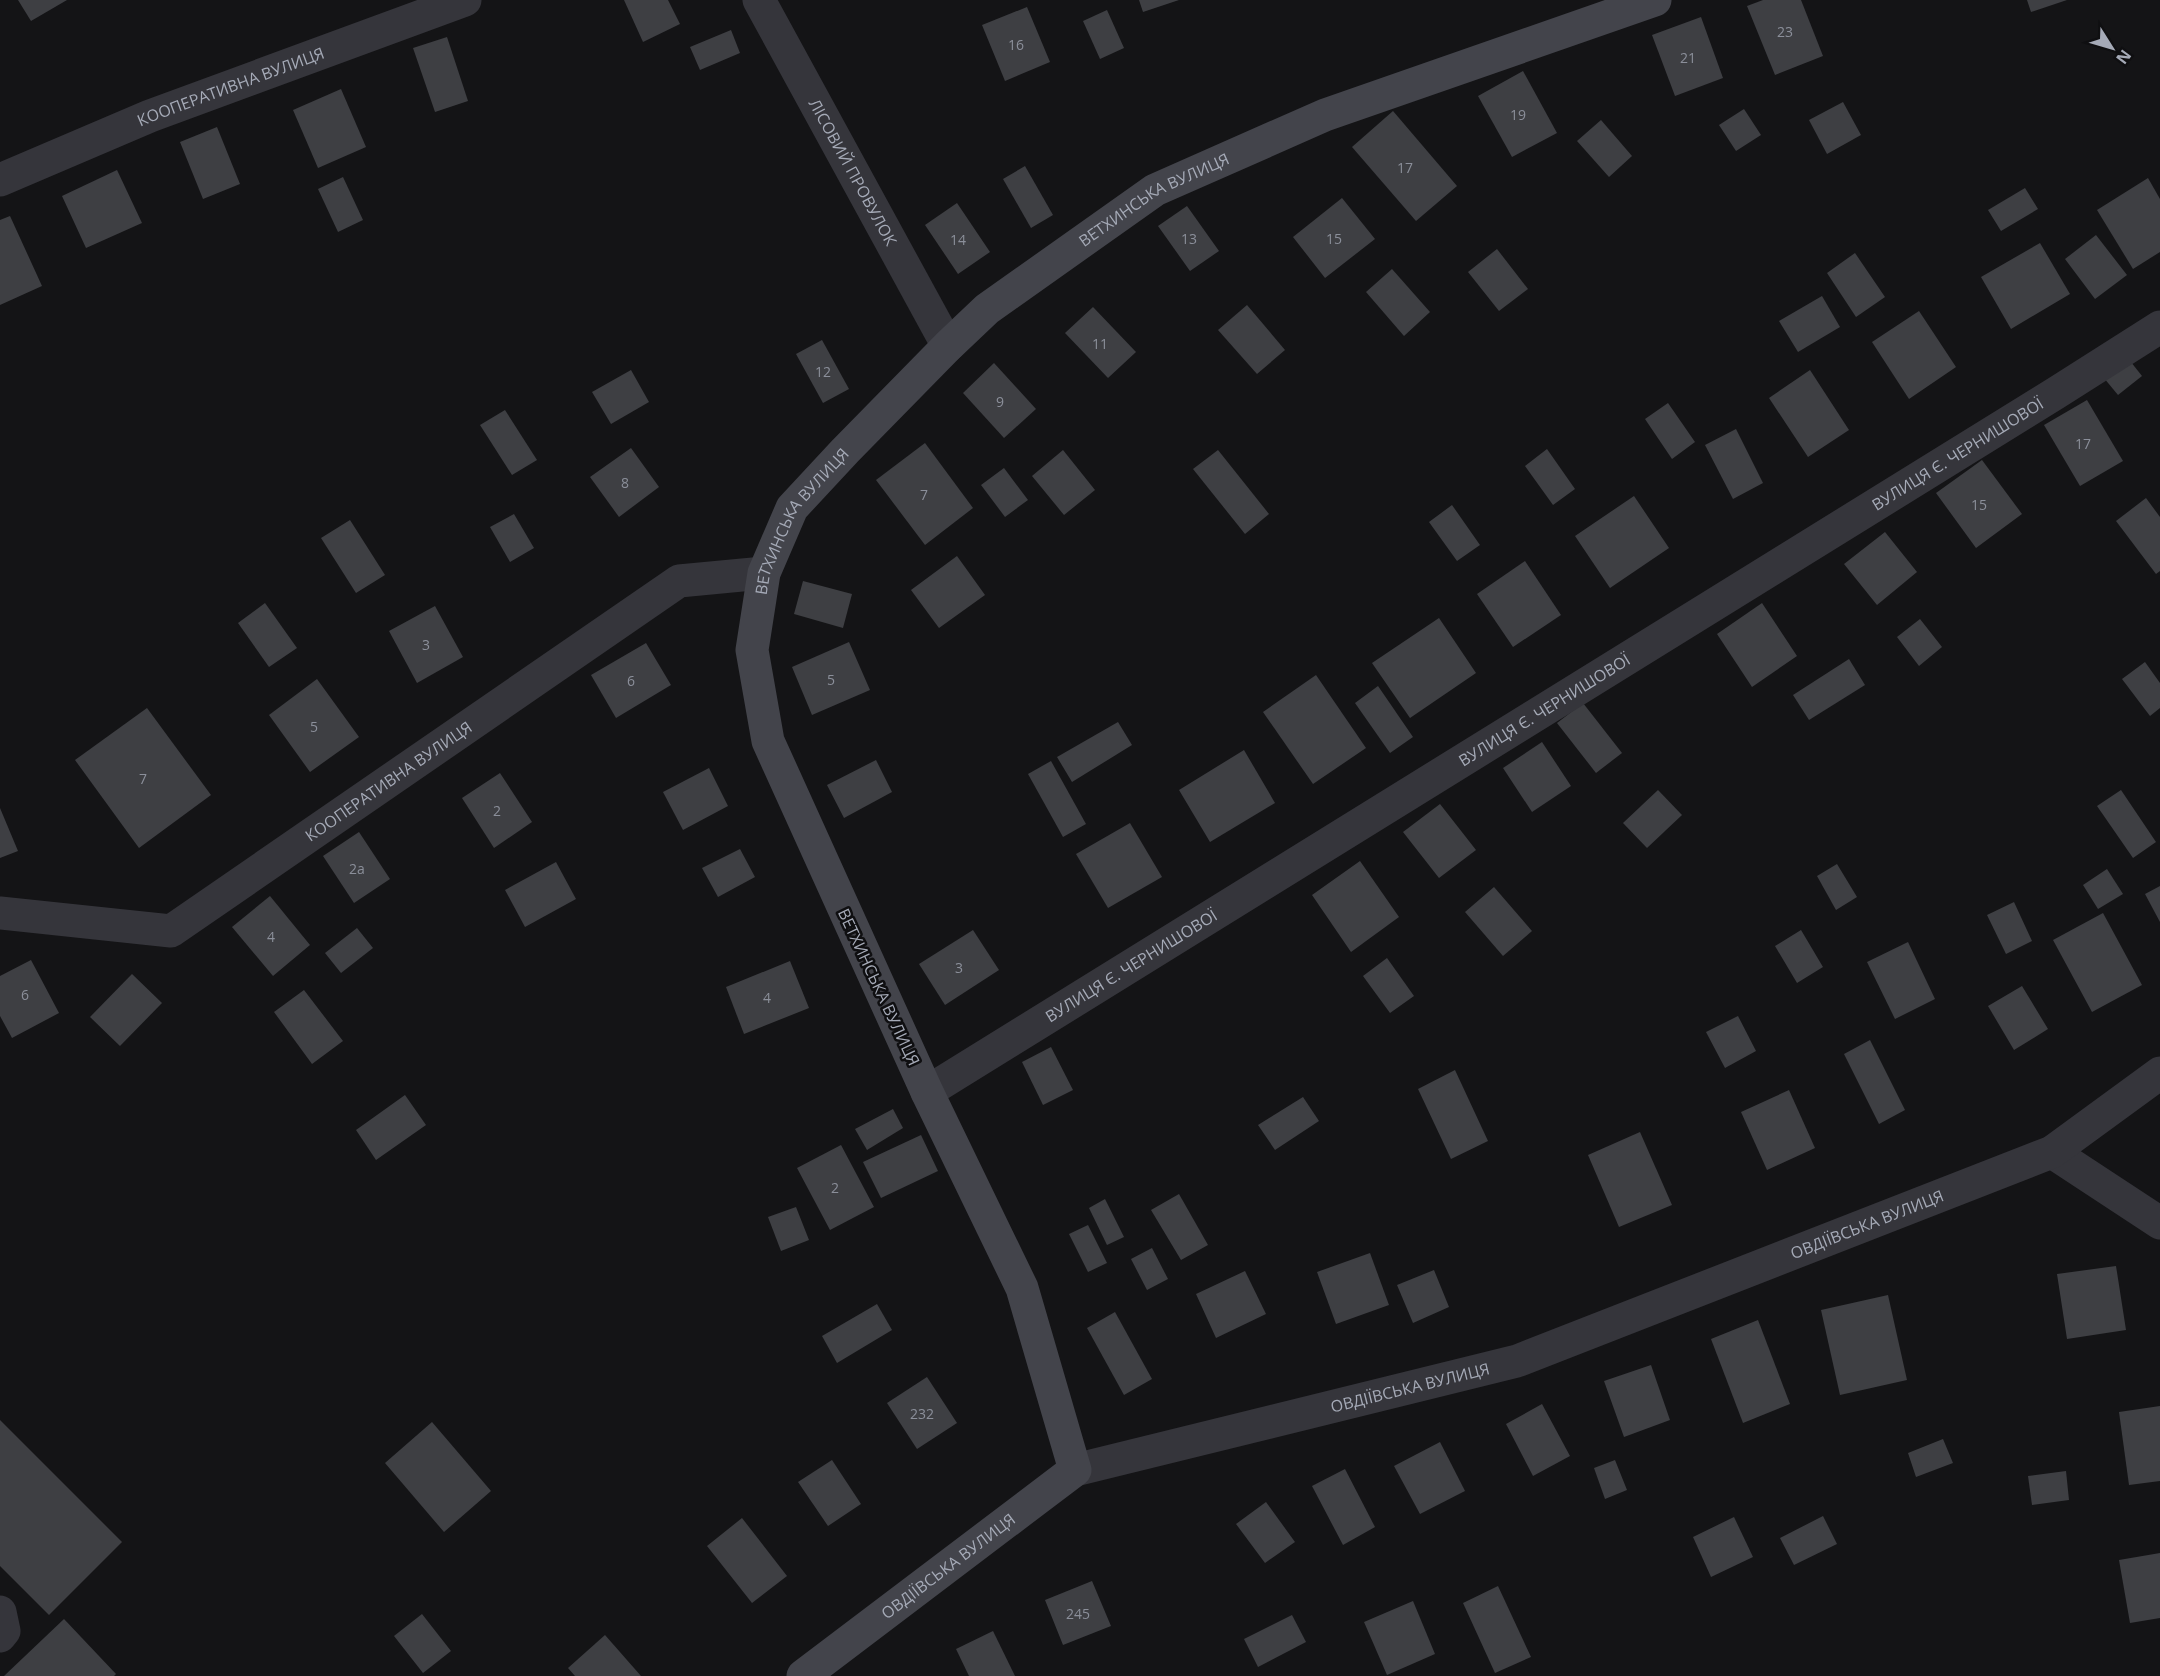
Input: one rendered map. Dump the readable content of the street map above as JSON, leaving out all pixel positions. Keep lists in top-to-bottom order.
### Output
{
  "streets": {
    "main road": ["ВЕТХИНСЬКА ВУЛИЦЯ", "ОВДІЇВСЬКА ВУЛИЦЯ"],
    "street": ["КООПЕРАТИВНА ВУЛИЦЯ", "ЛІСОВИЙ ПРОВУЛОК", "ВУЛИЦЯ Є. ЧЕРНИШОВОЇ"]
  },
  "crossings": [
    ["КООПЕРАТИВНА ВУЛИЦЯ", "ВЕТХИНСЬКА ВУЛИЦЯ"],
    ["ЛІСОВИЙ ПРОВУЛОК", "ВЕТХИНСЬКА ВУЛИЦЯ"],
    ["ВЕТХИНСЬКА ВУЛИЦЯ", "ВУЛИЦЯ Є. ЧЕРНИШОВОЇ"],
    ["ВЕТХИНСЬКА ВУЛИЦЯ", "ОВДІЇВСЬКА ВУЛИЦЯ"]
  ],
  "house_numbers": [
    "23",
    "16",
    "21",
    "19",
    "17",
    "13",
    "15",
    "14",
    "11",
    "12",
    "9",
    "17",
    "8",
    "7",
    "15",
    "3",
    "5",
    "6",
    "5",
    "7",
    "2",
    "2а",
    "4",
    "3",
    "6",
    "4",
    "2",
    "232",
    "245"
  ],
  "north": "bottom right"
}
